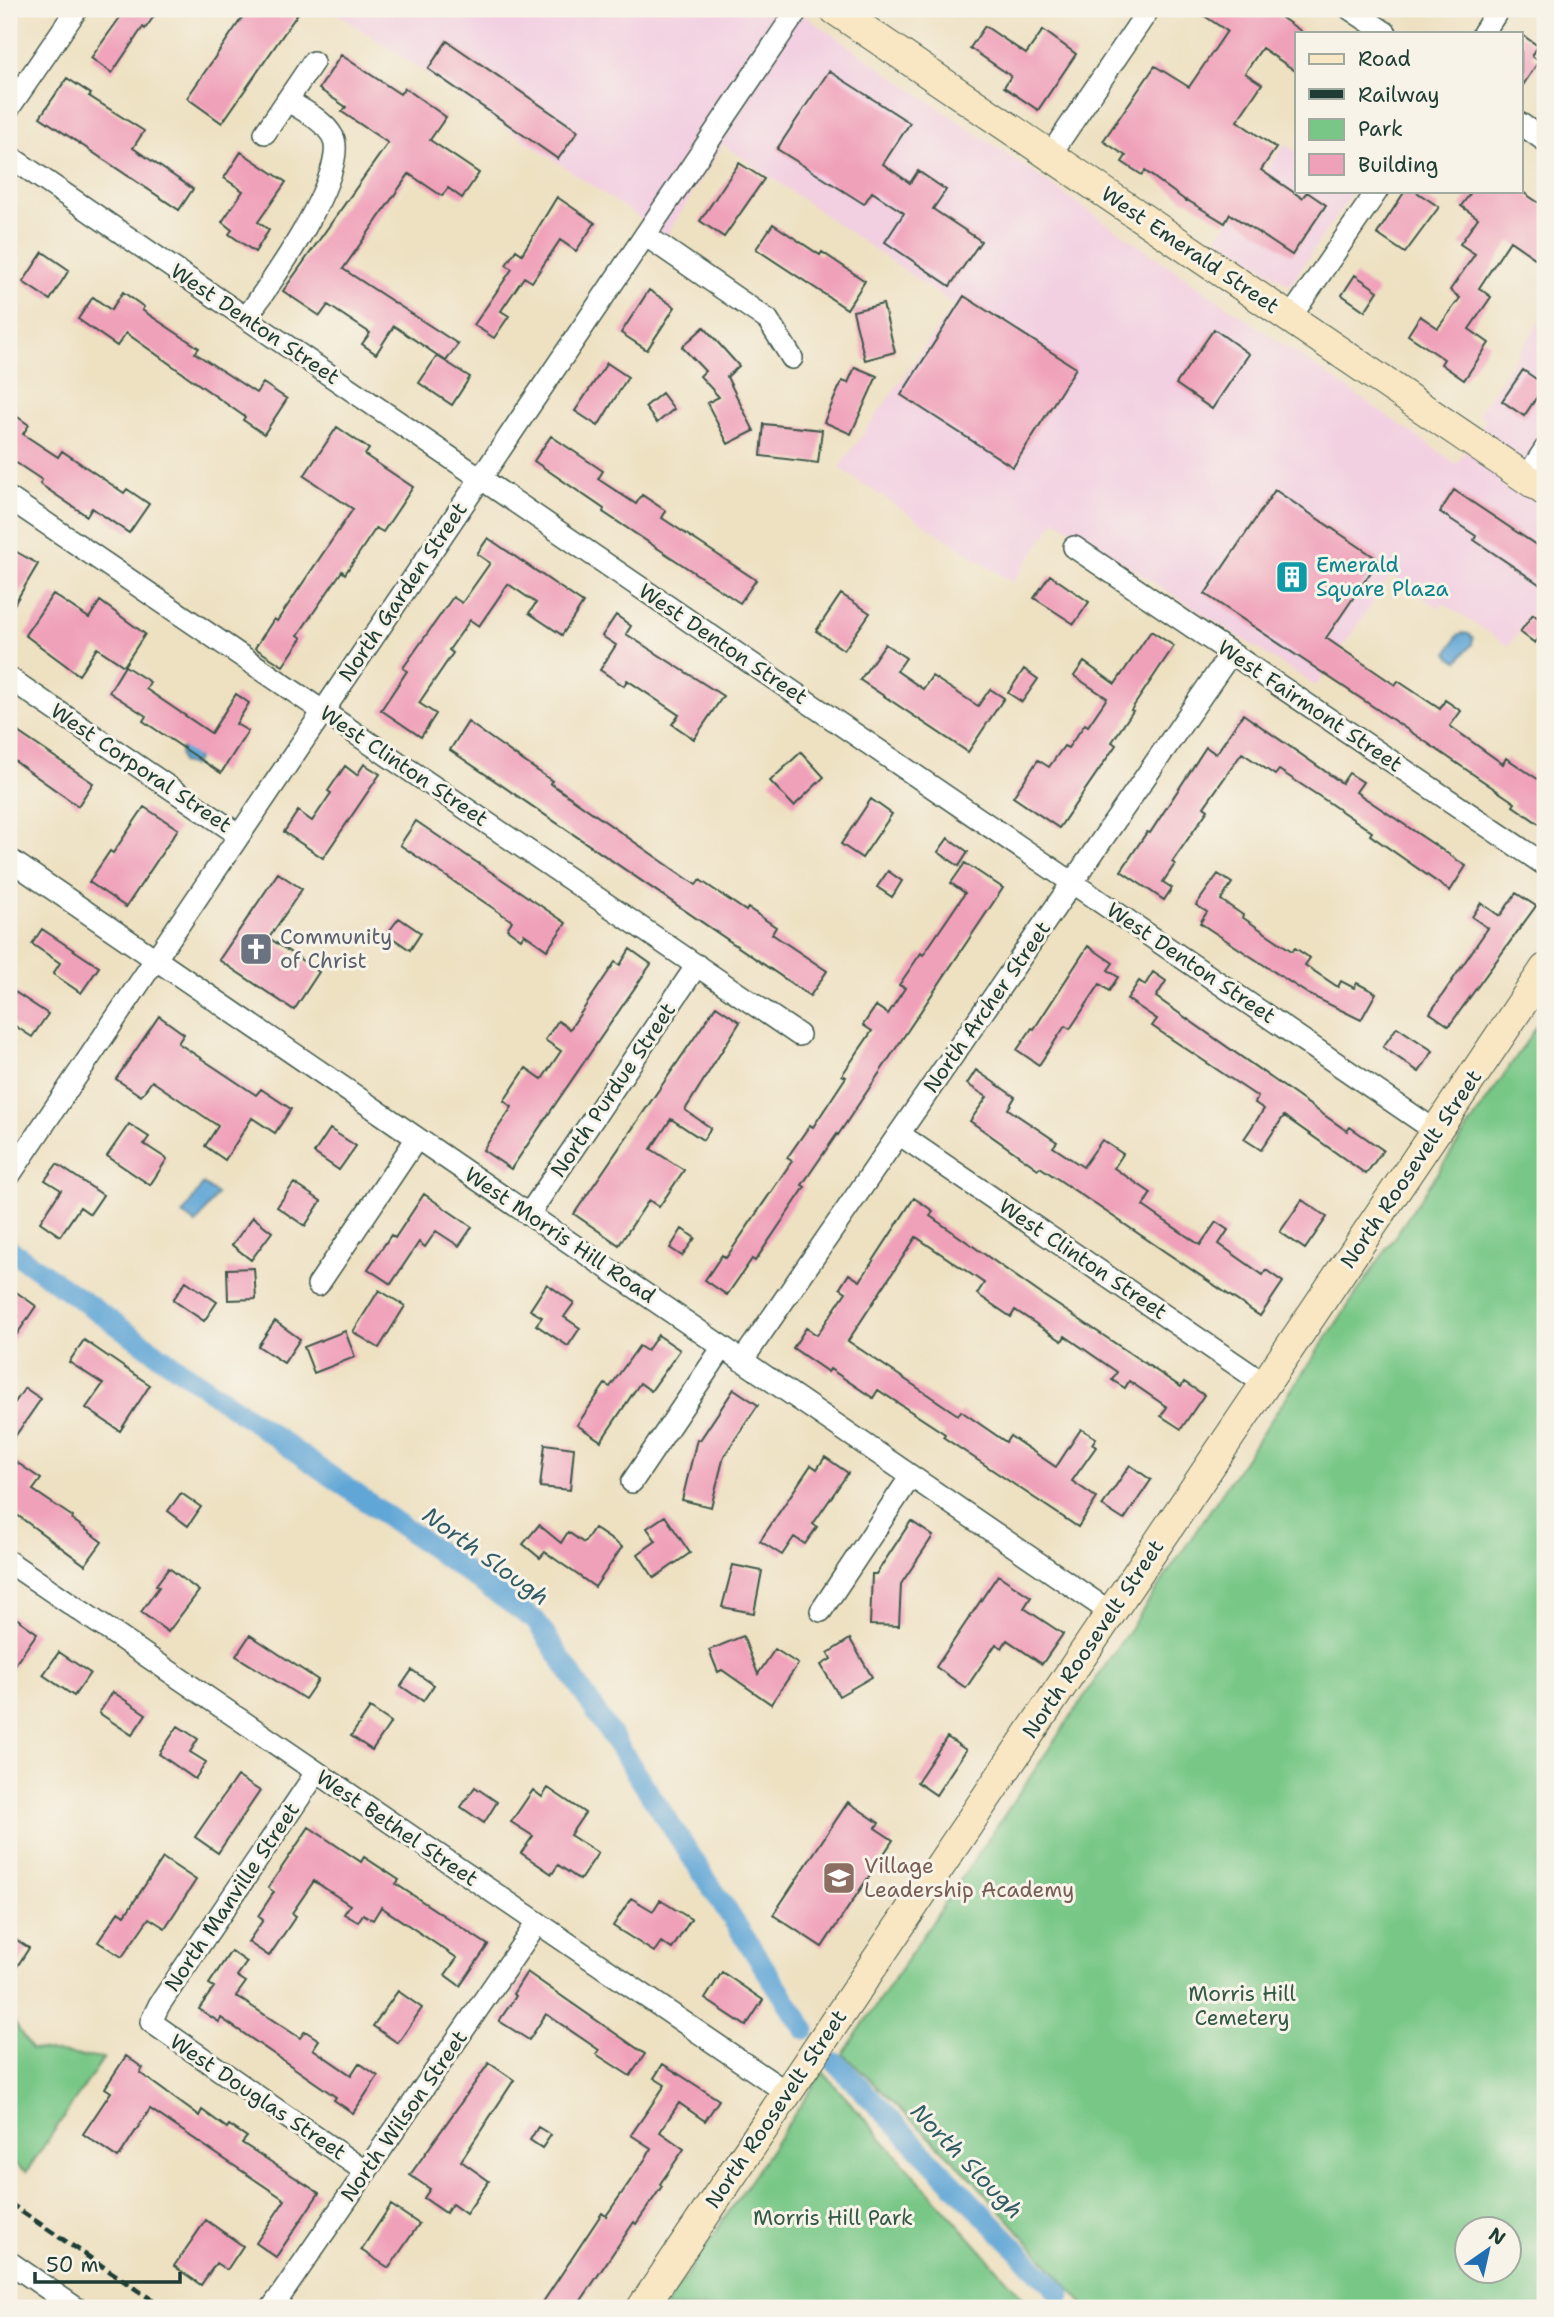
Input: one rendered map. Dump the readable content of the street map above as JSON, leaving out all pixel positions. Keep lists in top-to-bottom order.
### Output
{
  "streets": {
    "street": [
      "West Emerald Street",
      "West Denton Street",
      "North Garden Street",
      "West Fairmont Street",
      "West Clinton Street",
      "West Corporal Street",
      "North Archer Street",
      "North Purdue Street",
      "North Roosevelt Street",
      "West Morris Hill Road",
      "West Bethel Street",
      "North Manville Street",
      "West Douglas Street",
      "North Wilson Street"
    ]
  },
  "crossings": [
    ["West Denton Street", "North Garden Street"],
    ["West Denton Street", "North Archer Street"],
    ["West Denton Street", "North Roosevelt Street"],
    ["North Garden Street", "West Clinton Street"],
    ["North Garden Street", "West Corporal Street"],
    ["North Garden Street", "West Morris Hill Road"],
    ["West Fairmont Street", "North Archer Street"],
    ["West Clinton Street", "North Archer Street"],
    ["West Clinton Street", "North Purdue Street"],
    ["West Clinton Street", "North Roosevelt Street"],
    ["North Archer Street", "West Morris Hill Road"],
    ["North Purdue Street", "West Morris Hill Road"],
    ["North Roosevelt Street", "West Morris Hill Road"],
    ["North Roosevelt Street", "West Bethel Street"],
    ["West Bethel Street", "North Manville Street"],
    ["West Bethel Street", "North Wilson Street"],
    ["North Manville Street", "West Douglas Street"],
    ["West Douglas Street", "North Wilson Street"]
  ],
  "water": ["North Slough"],
  "parks": ["Morris Hill Cemetery", "Morris Hill Park"],
  "places": {
    "building": ["Emerald Square Plaza"],
    "church": ["Community of Christ"],
    "school or university": ["Village Leadership Academy"]
  },
  "legend": [
    "Road",
    "Railway",
    "Park",
    "Building"
  ],
  "scale_bar": "50 m",
  "north": "top right"
}
